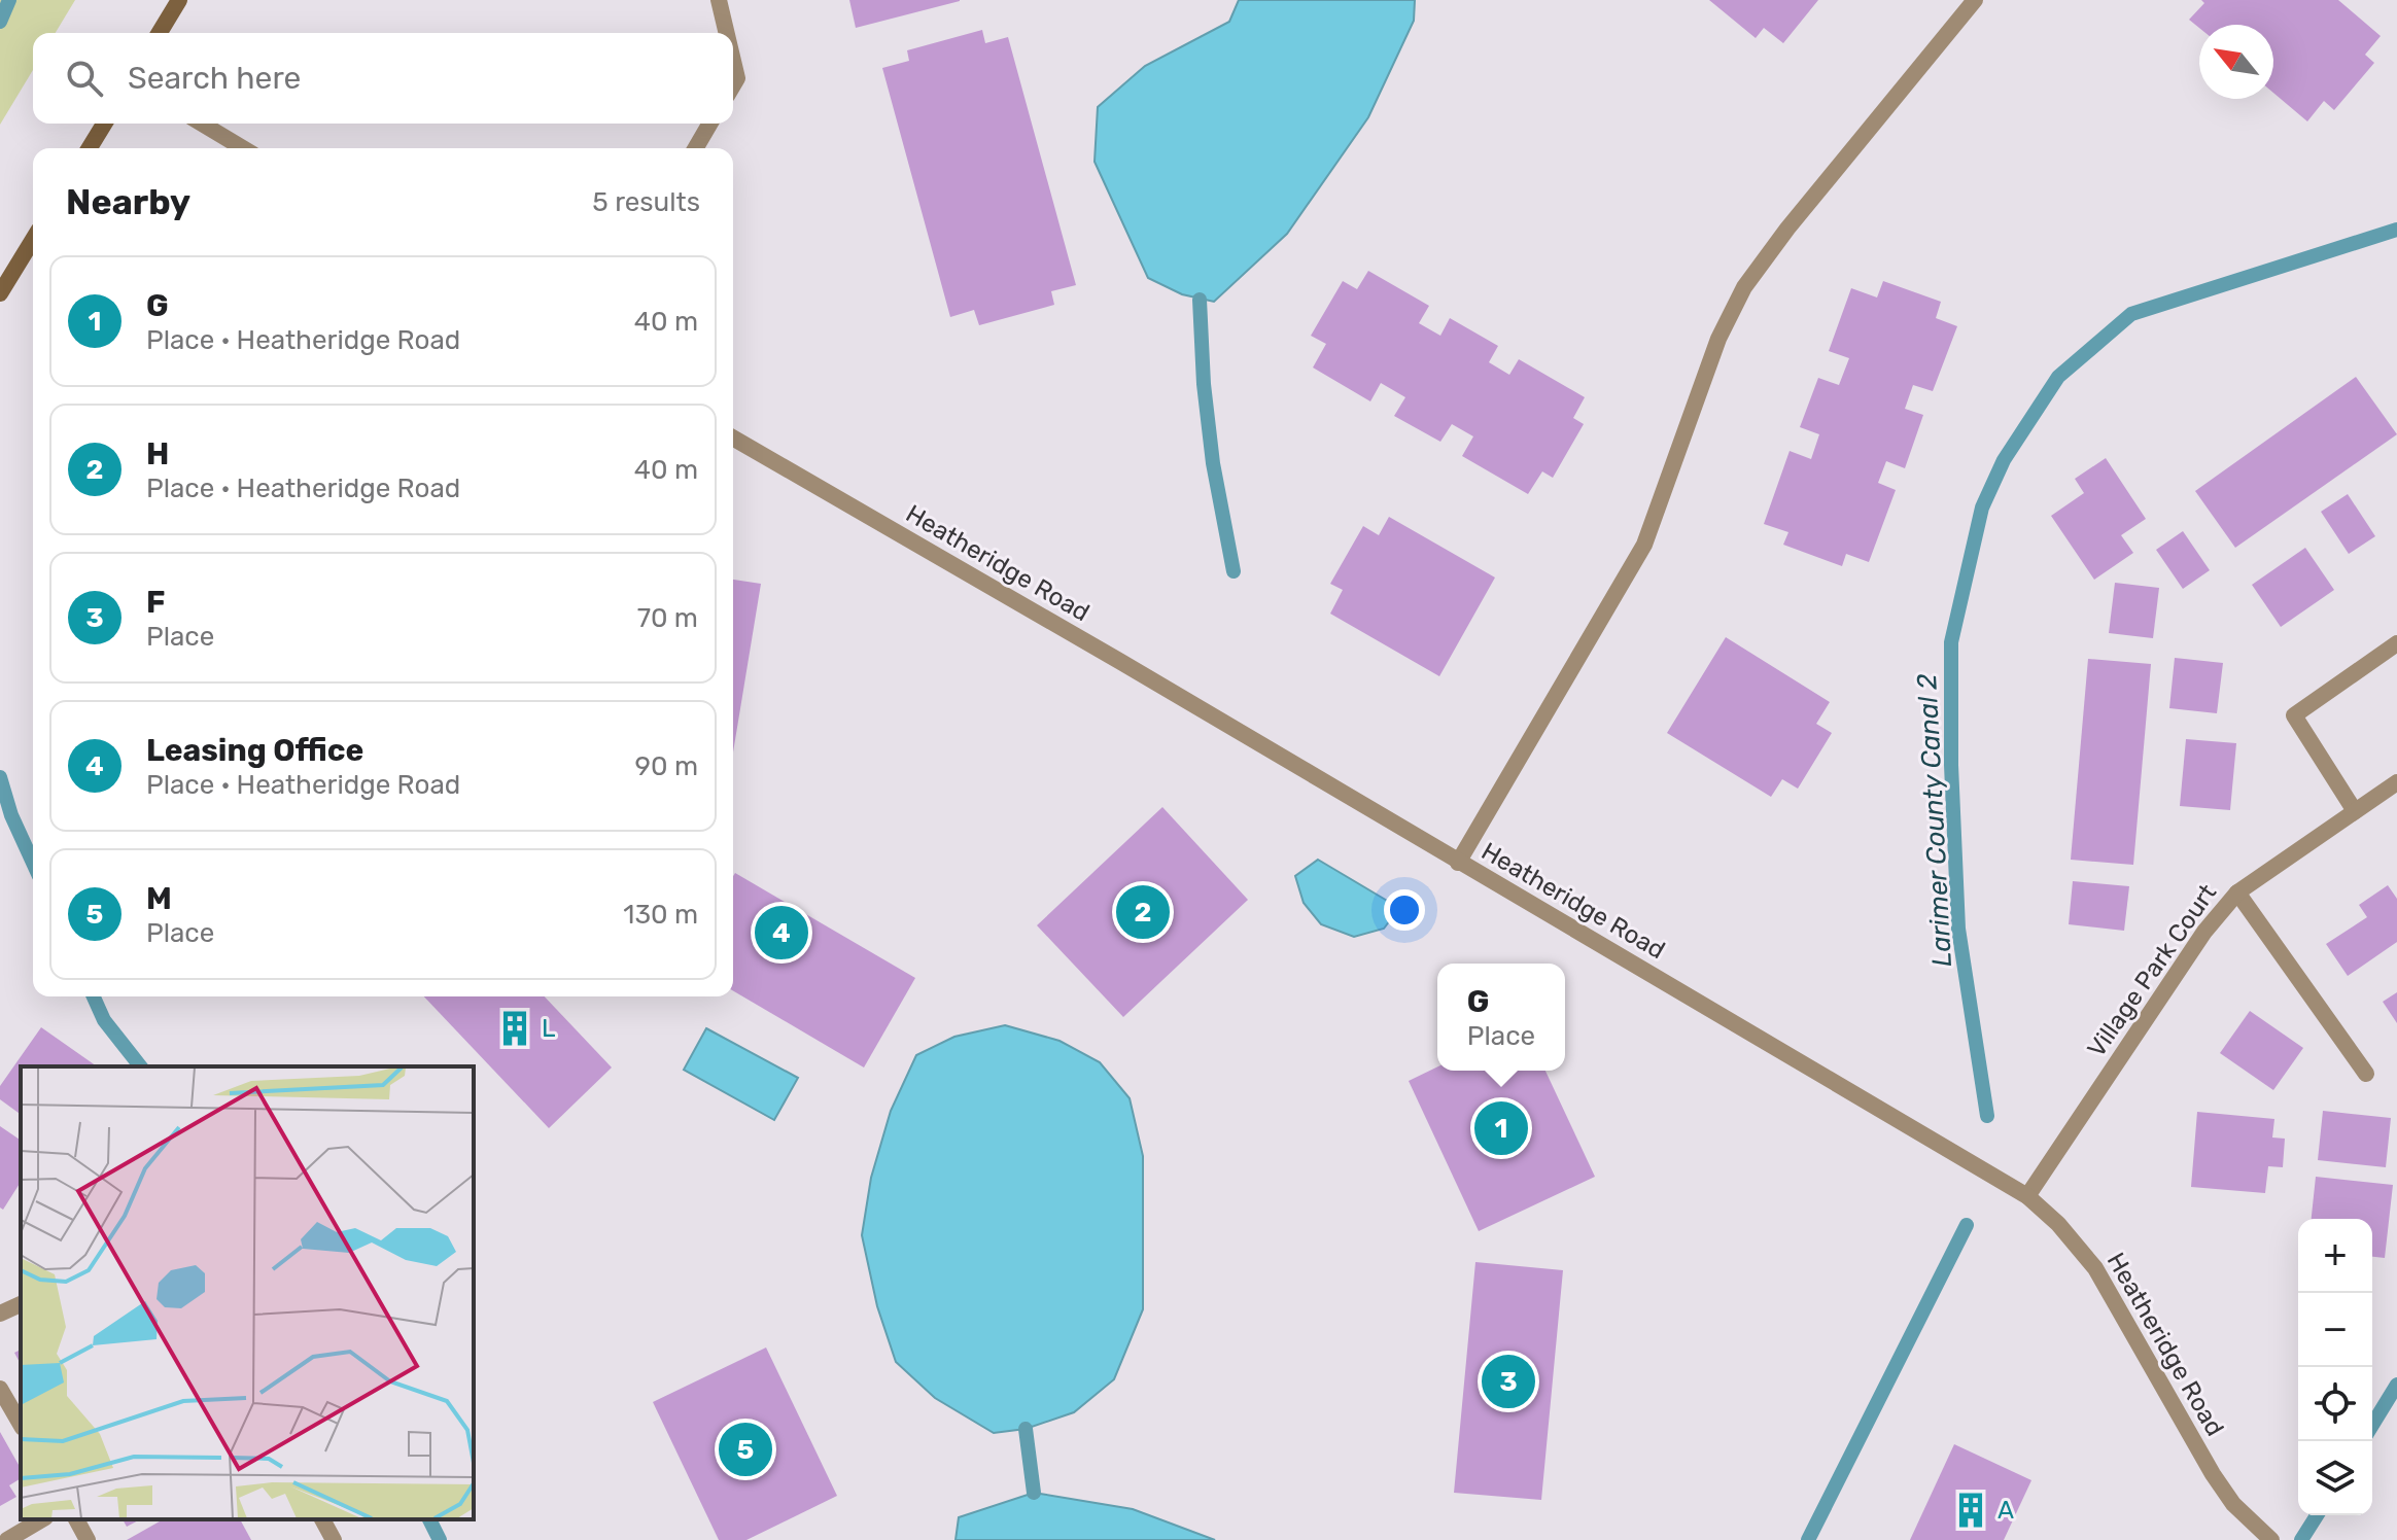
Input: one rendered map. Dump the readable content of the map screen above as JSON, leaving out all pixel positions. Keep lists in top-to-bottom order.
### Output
{
  "streets": {
    "street": ["Heatheridge Road", "Village Park Court"]
  },
  "crossings": [
    ["Heatheridge Road", "Village Park Court"]
  ],
  "water": ["Larimer County Canal 2"],
  "places": {
    "building": ["L", "A"]
  },
  "north": "top left",
  "page": {
    "search": "Search here",
    "heading": ["Nearby", "5 results"],
    "list": [
      {
        "mark": "1",
        "name": "G",
        "note": "Place · Heatheridge Road",
        "value": "40 m"
      },
      {
        "mark": "2",
        "name": "H",
        "note": "Place · Heatheridge Road",
        "value": "40 m"
      },
      {
        "mark": "3",
        "name": "F",
        "note": "Place",
        "value": "70 m"
      },
      {
        "mark": "4",
        "name": "Leasing Office",
        "note": "Place · Heatheridge Road",
        "value": "90 m"
      },
      {
        "mark": "5",
        "name": "M",
        "note": "Place",
        "value": "130 m"
      }
    ],
    "pins": [
      "2",
      "4",
      "1",
      "3",
      "5"
    ],
    "popup": ["G", "Place"],
    "map_buttons": ["+", "−"]
  }
}
